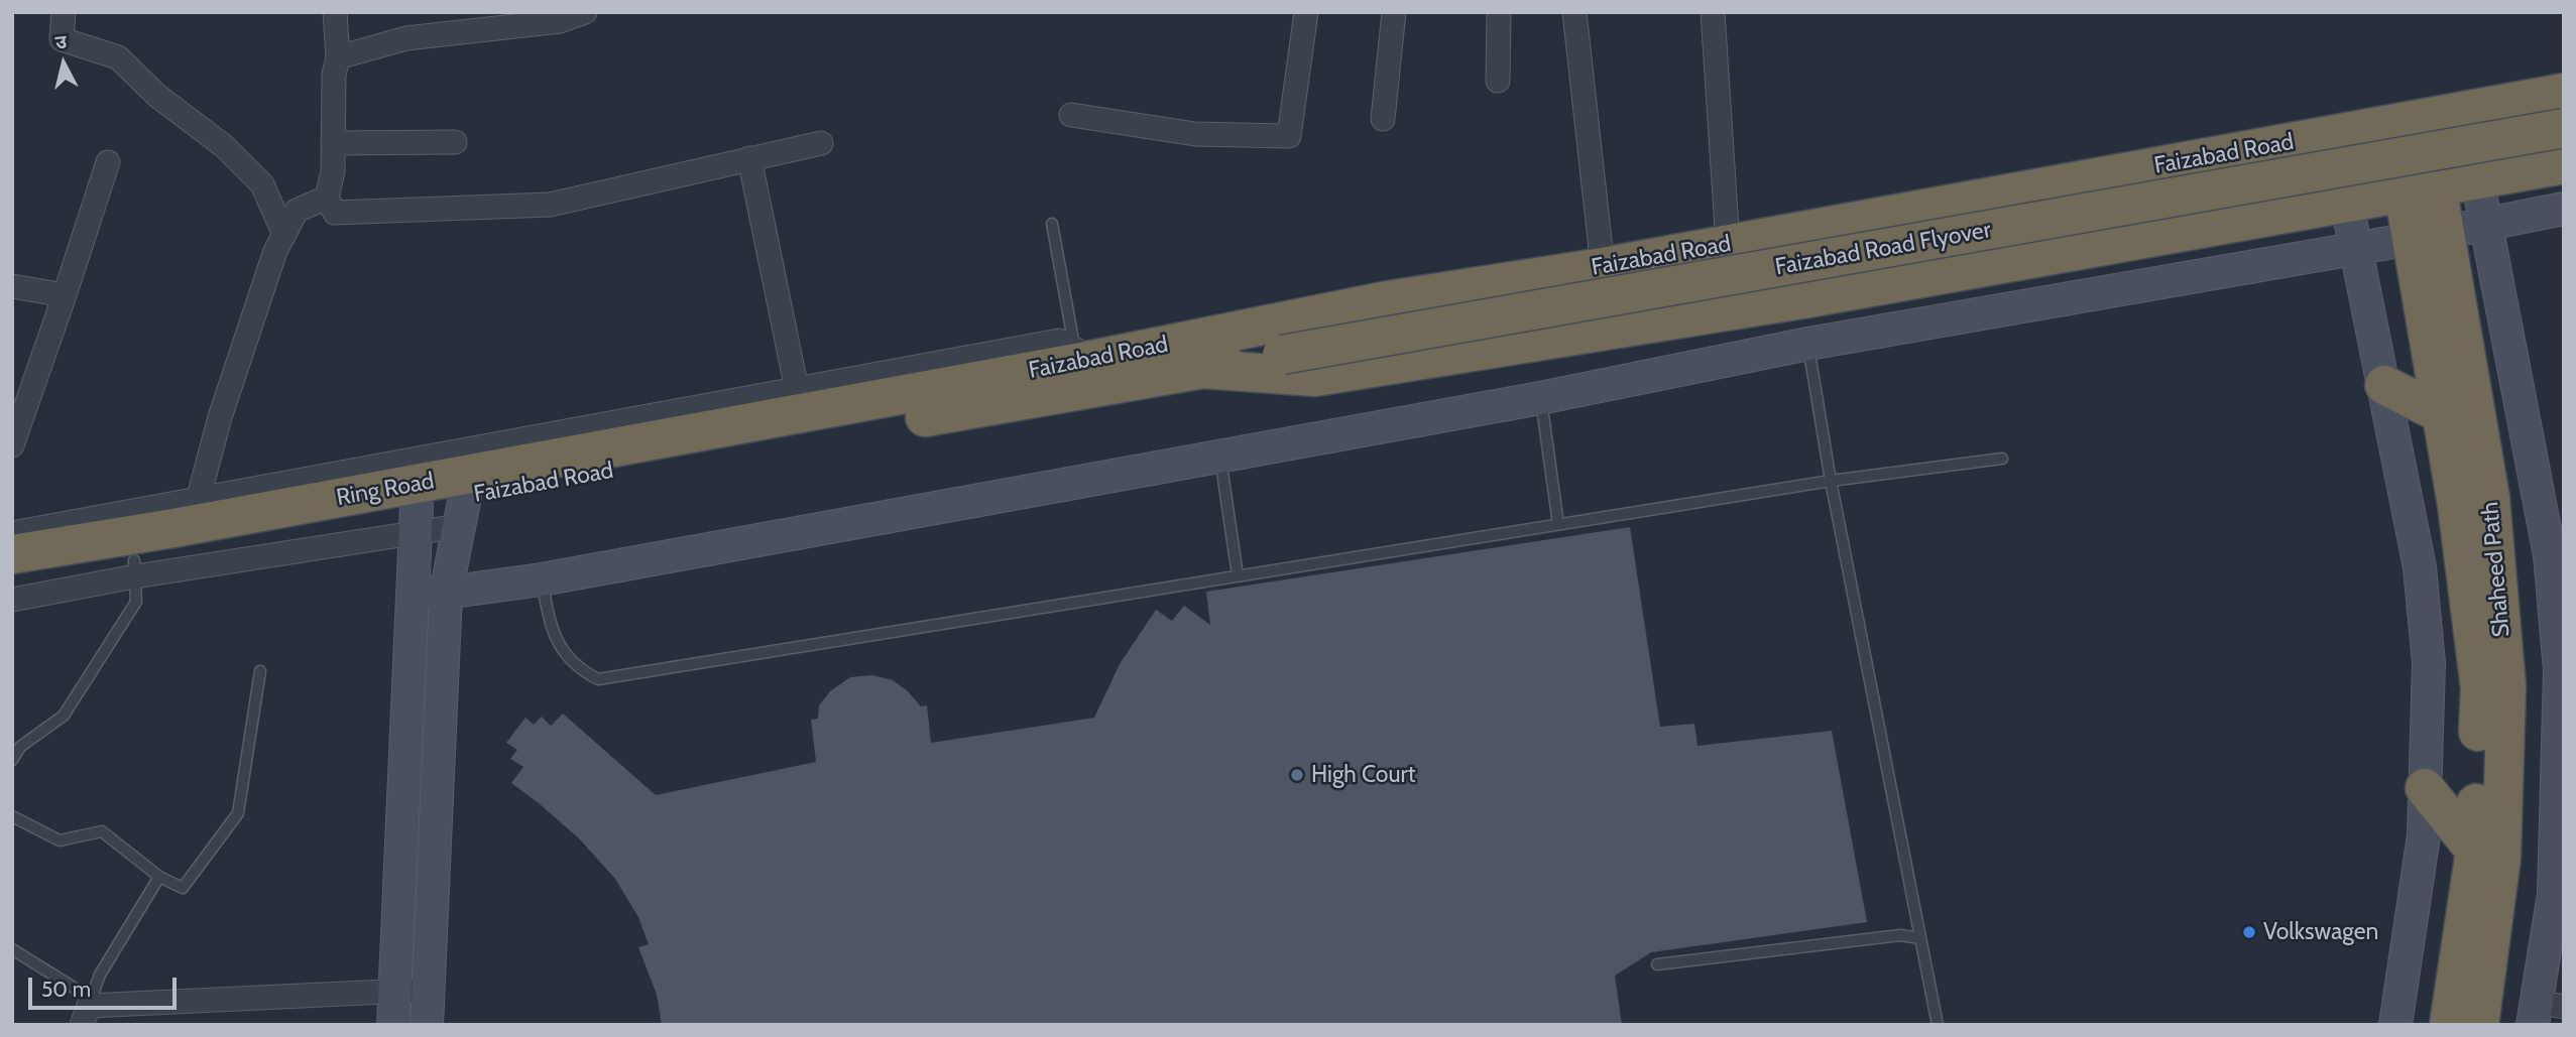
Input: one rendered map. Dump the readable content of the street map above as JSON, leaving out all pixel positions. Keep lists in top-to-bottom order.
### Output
{
  "streets": {
    "highway": [
      "Faizabad Road",
      "Faizabad Road Flyover",
      "Ring Road",
      "Shaheed Path"
    ]
  },
  "crossings": [
    ["Faizabad Road", "Faizabad Road Flyover"],
    ["Faizabad Road", "Ring Road"],
    ["Faizabad Road", "Shaheed Path"]
  ],
  "places": ["High Court", "Volkswagen"],
  "scale_bar": "50 m",
  "north": "top"
}
